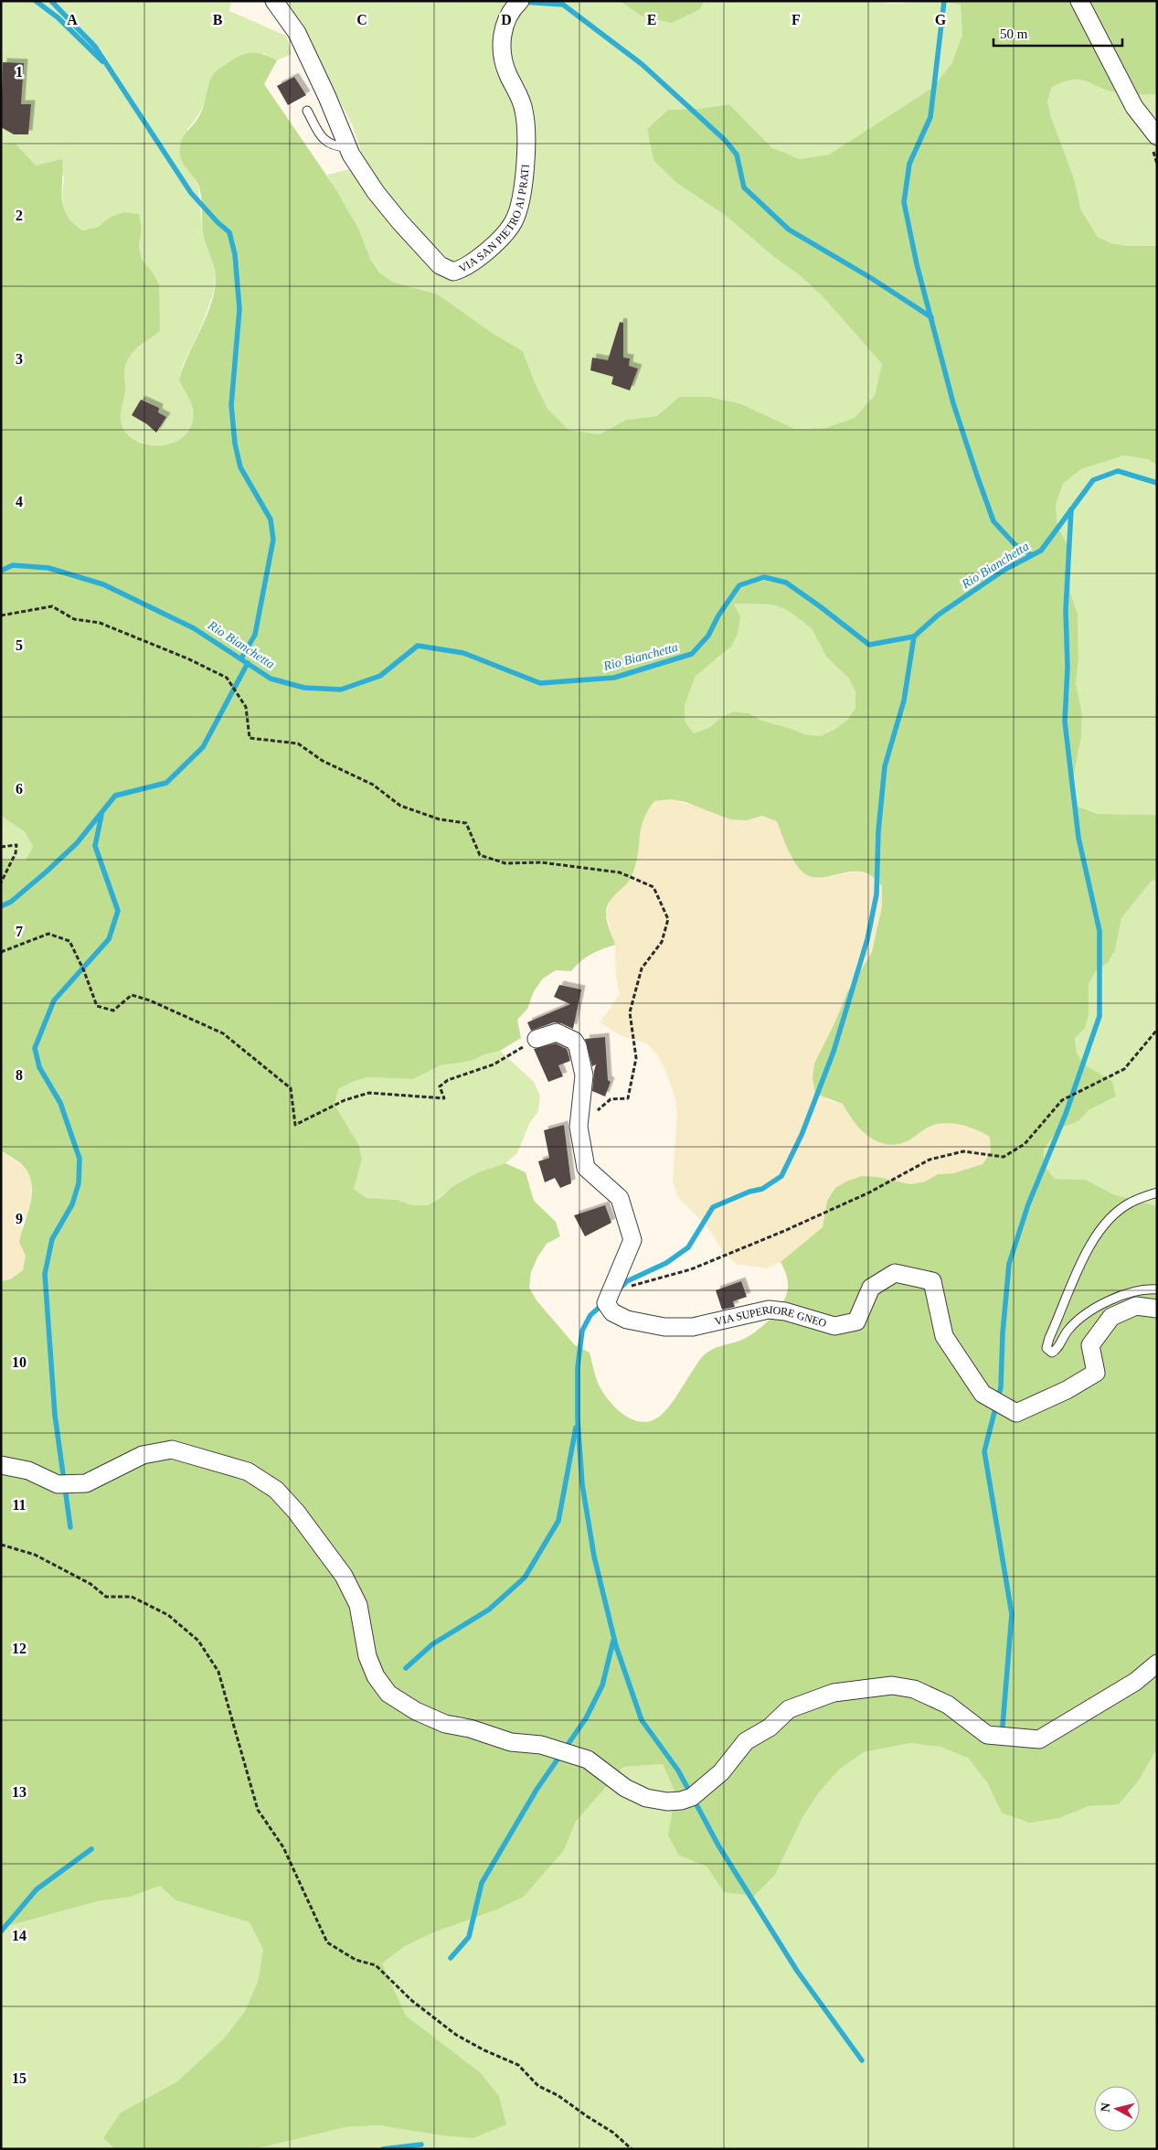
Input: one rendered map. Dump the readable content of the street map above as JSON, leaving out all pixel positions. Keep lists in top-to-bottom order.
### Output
{
  "streets": {
    "street": ["VIA SAN PIETRO AI PRATI", "VIA SUPERIORE GNEO"]
  },
  "water": ["Rio Bianchetta"],
  "scale_bar": "50 m",
  "north": "left",
  "grid": {
    "columns": [
      "A",
      "B",
      "C",
      "D",
      "E",
      "F",
      "G"
    ],
    "rows": [
      "1",
      "2",
      "3",
      "4",
      "5",
      "6",
      "7",
      "8",
      "9",
      "10",
      "11",
      "12",
      "13",
      "14",
      "15"
    ]
  }
}
